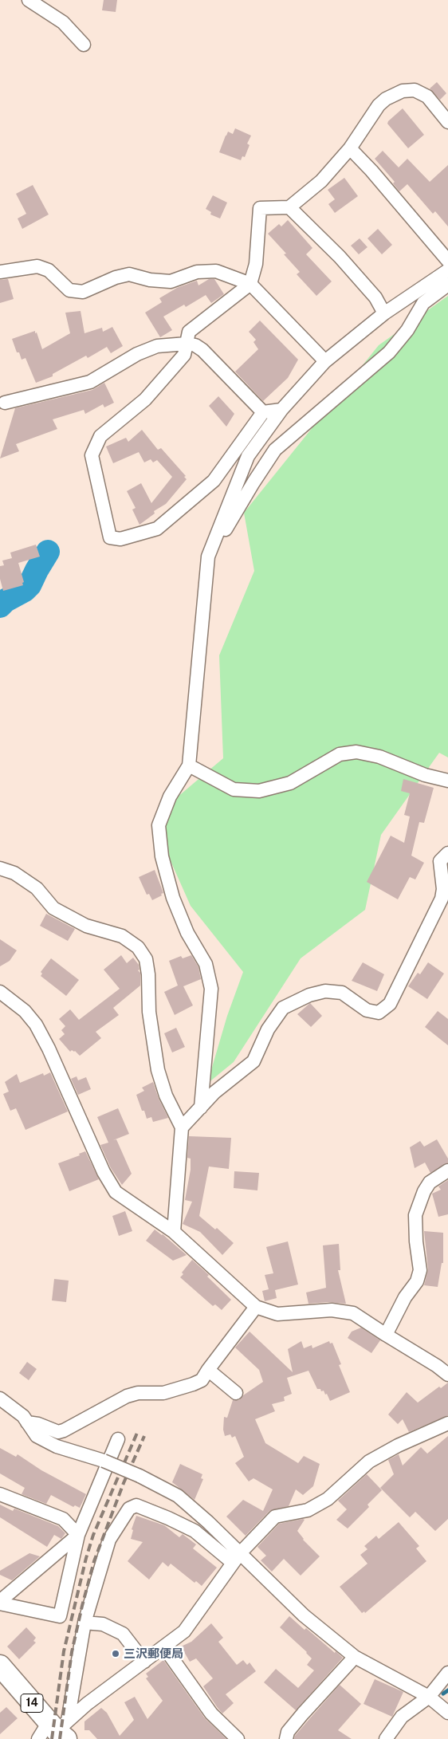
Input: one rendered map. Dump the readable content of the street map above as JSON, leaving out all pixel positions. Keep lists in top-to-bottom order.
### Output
{
  "streets": {
    "main road": ["14"]
  },
  "places": ["三沢郵便局"]
}
